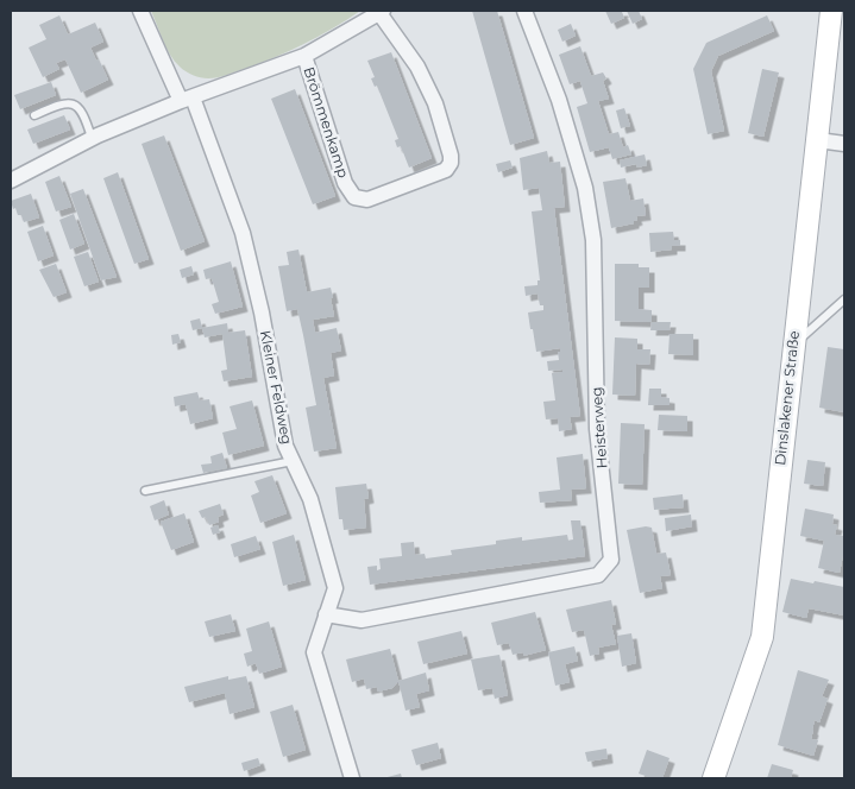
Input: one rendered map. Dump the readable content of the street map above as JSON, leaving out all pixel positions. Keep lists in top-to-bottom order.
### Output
{
  "streets": {
    "main road": ["Dinslakener Straße"],
    "street": ["Brömmenkamp", "Kleiner Feldweg", "Heisterweg"]
  },
  "crossings": [
    ["Brömmenkamp", "Kleiner Feldweg"],
    ["Kleiner Feldweg", "Heisterweg"]
  ]
}
